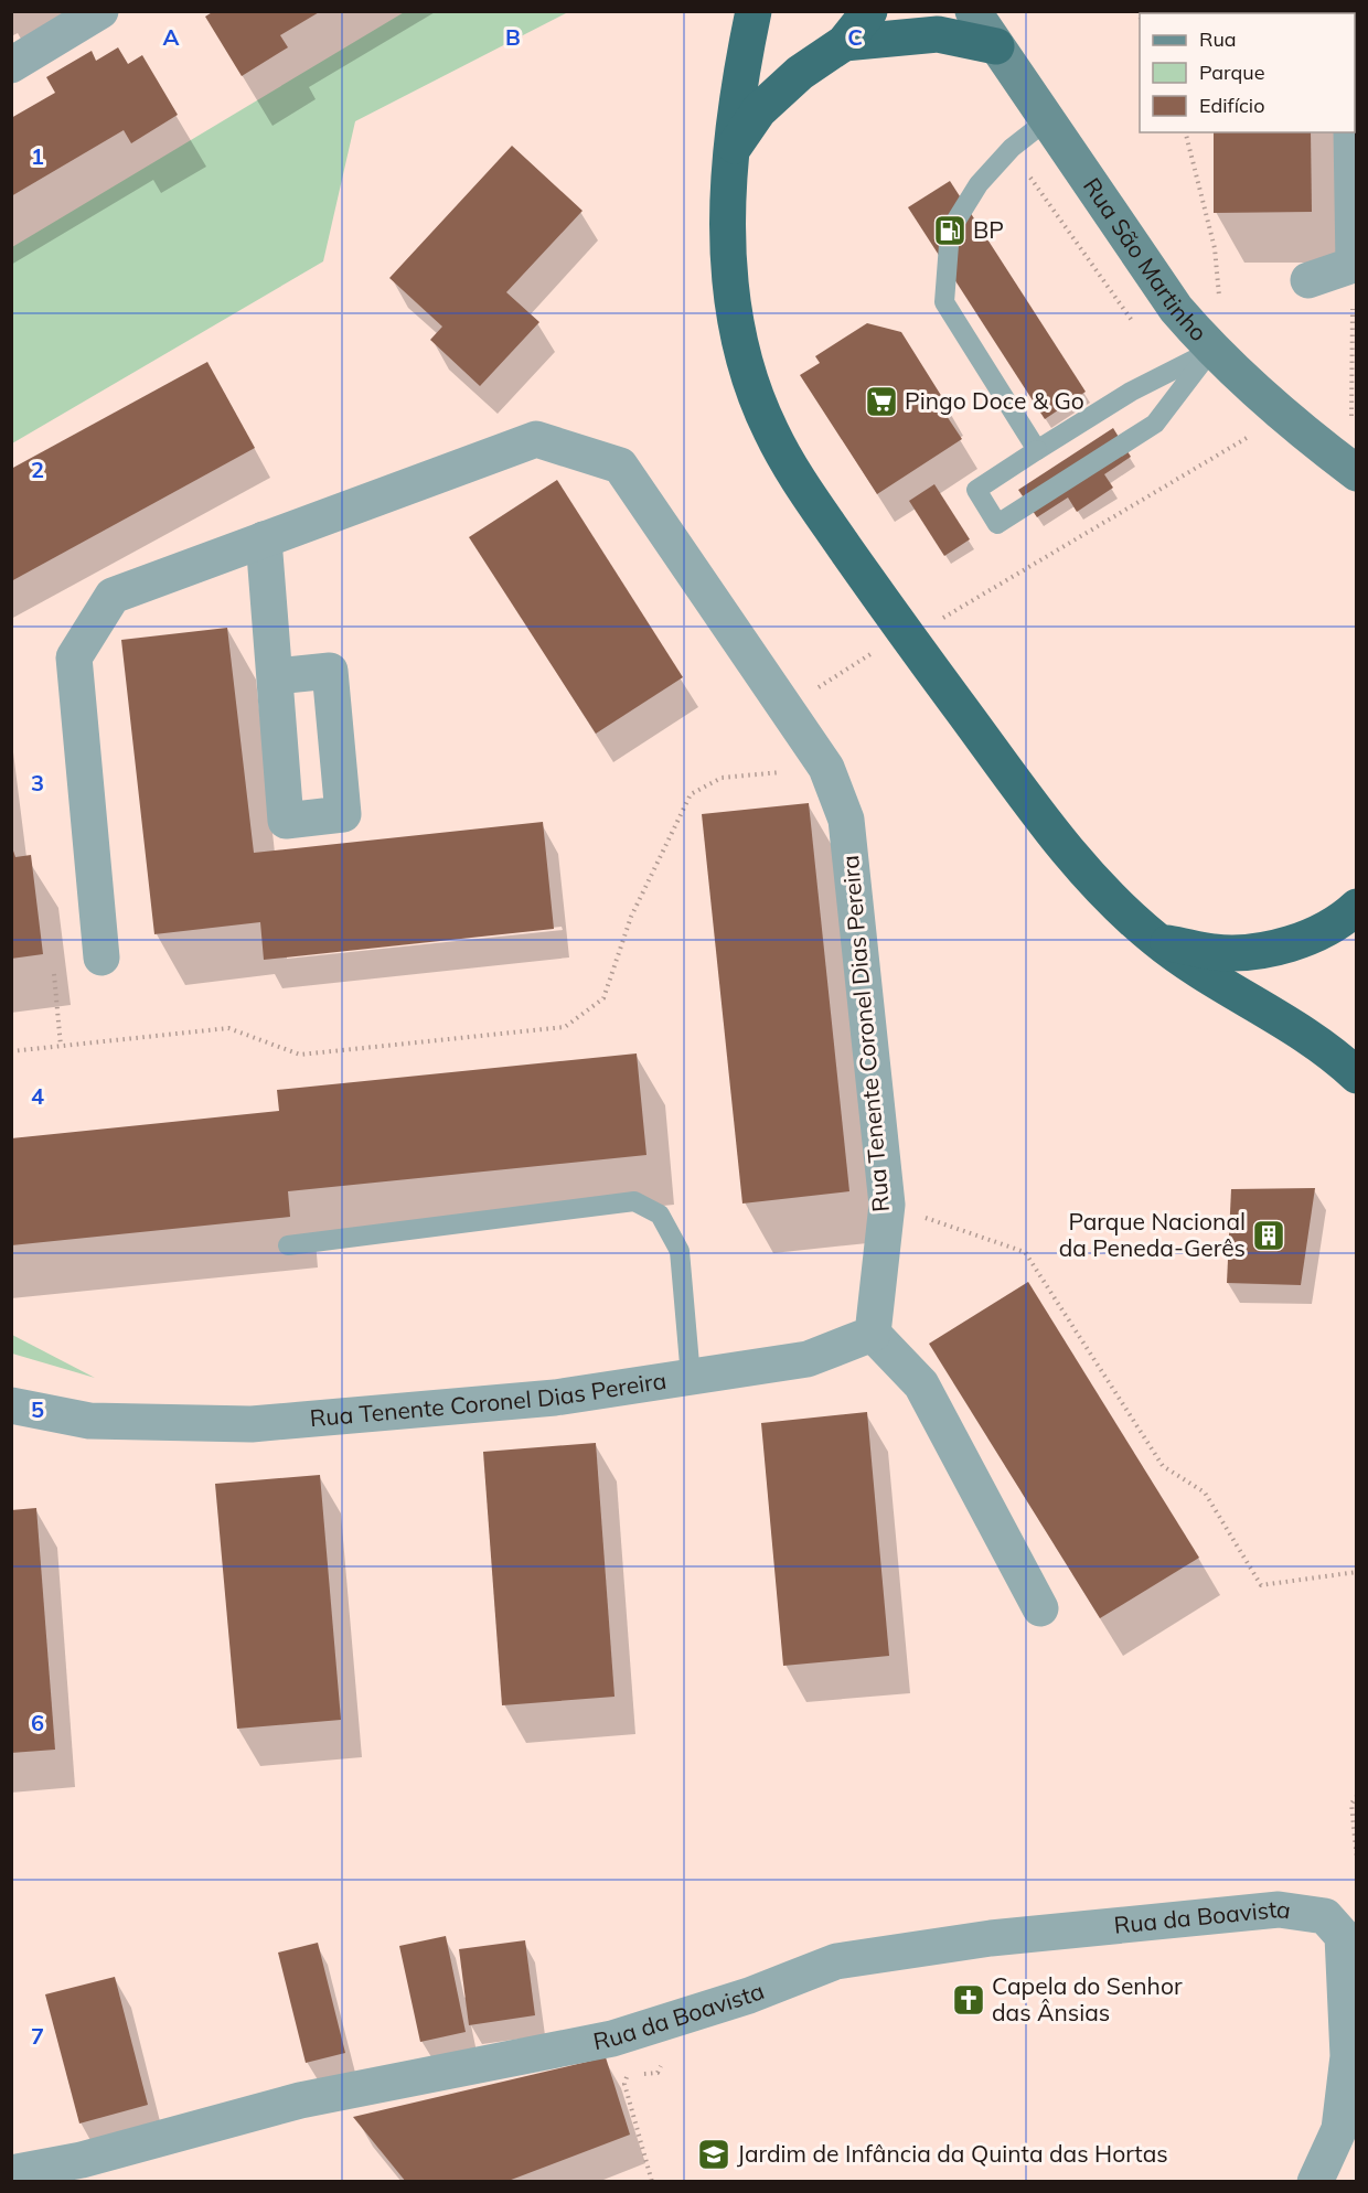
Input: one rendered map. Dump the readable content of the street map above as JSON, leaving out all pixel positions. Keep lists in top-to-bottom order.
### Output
{
  "streets": {
    "main road": ["Rua São Martinho"],
    "street": ["Rua Tenente Coronel Dias Pereira", "Rua da Boavista"]
  },
  "places": {
    "fuel station": ["BP"],
    "supermarket": ["Pingo Doce & Go"],
    "building": ["Parque Nacional da Peneda-Gerês"],
    "church": ["Capela do Senhor das Ânsias"],
    "school or university": ["Jardim de Infância da Quinta das Hortas"]
  },
  "legend": ["Rua", "Parque", "Edifício"],
  "grid": {
    "columns": ["A", "B", "C"],
    "rows": [
      "1",
      "2",
      "3",
      "4",
      "5",
      "6",
      "7"
    ]
  }
}
